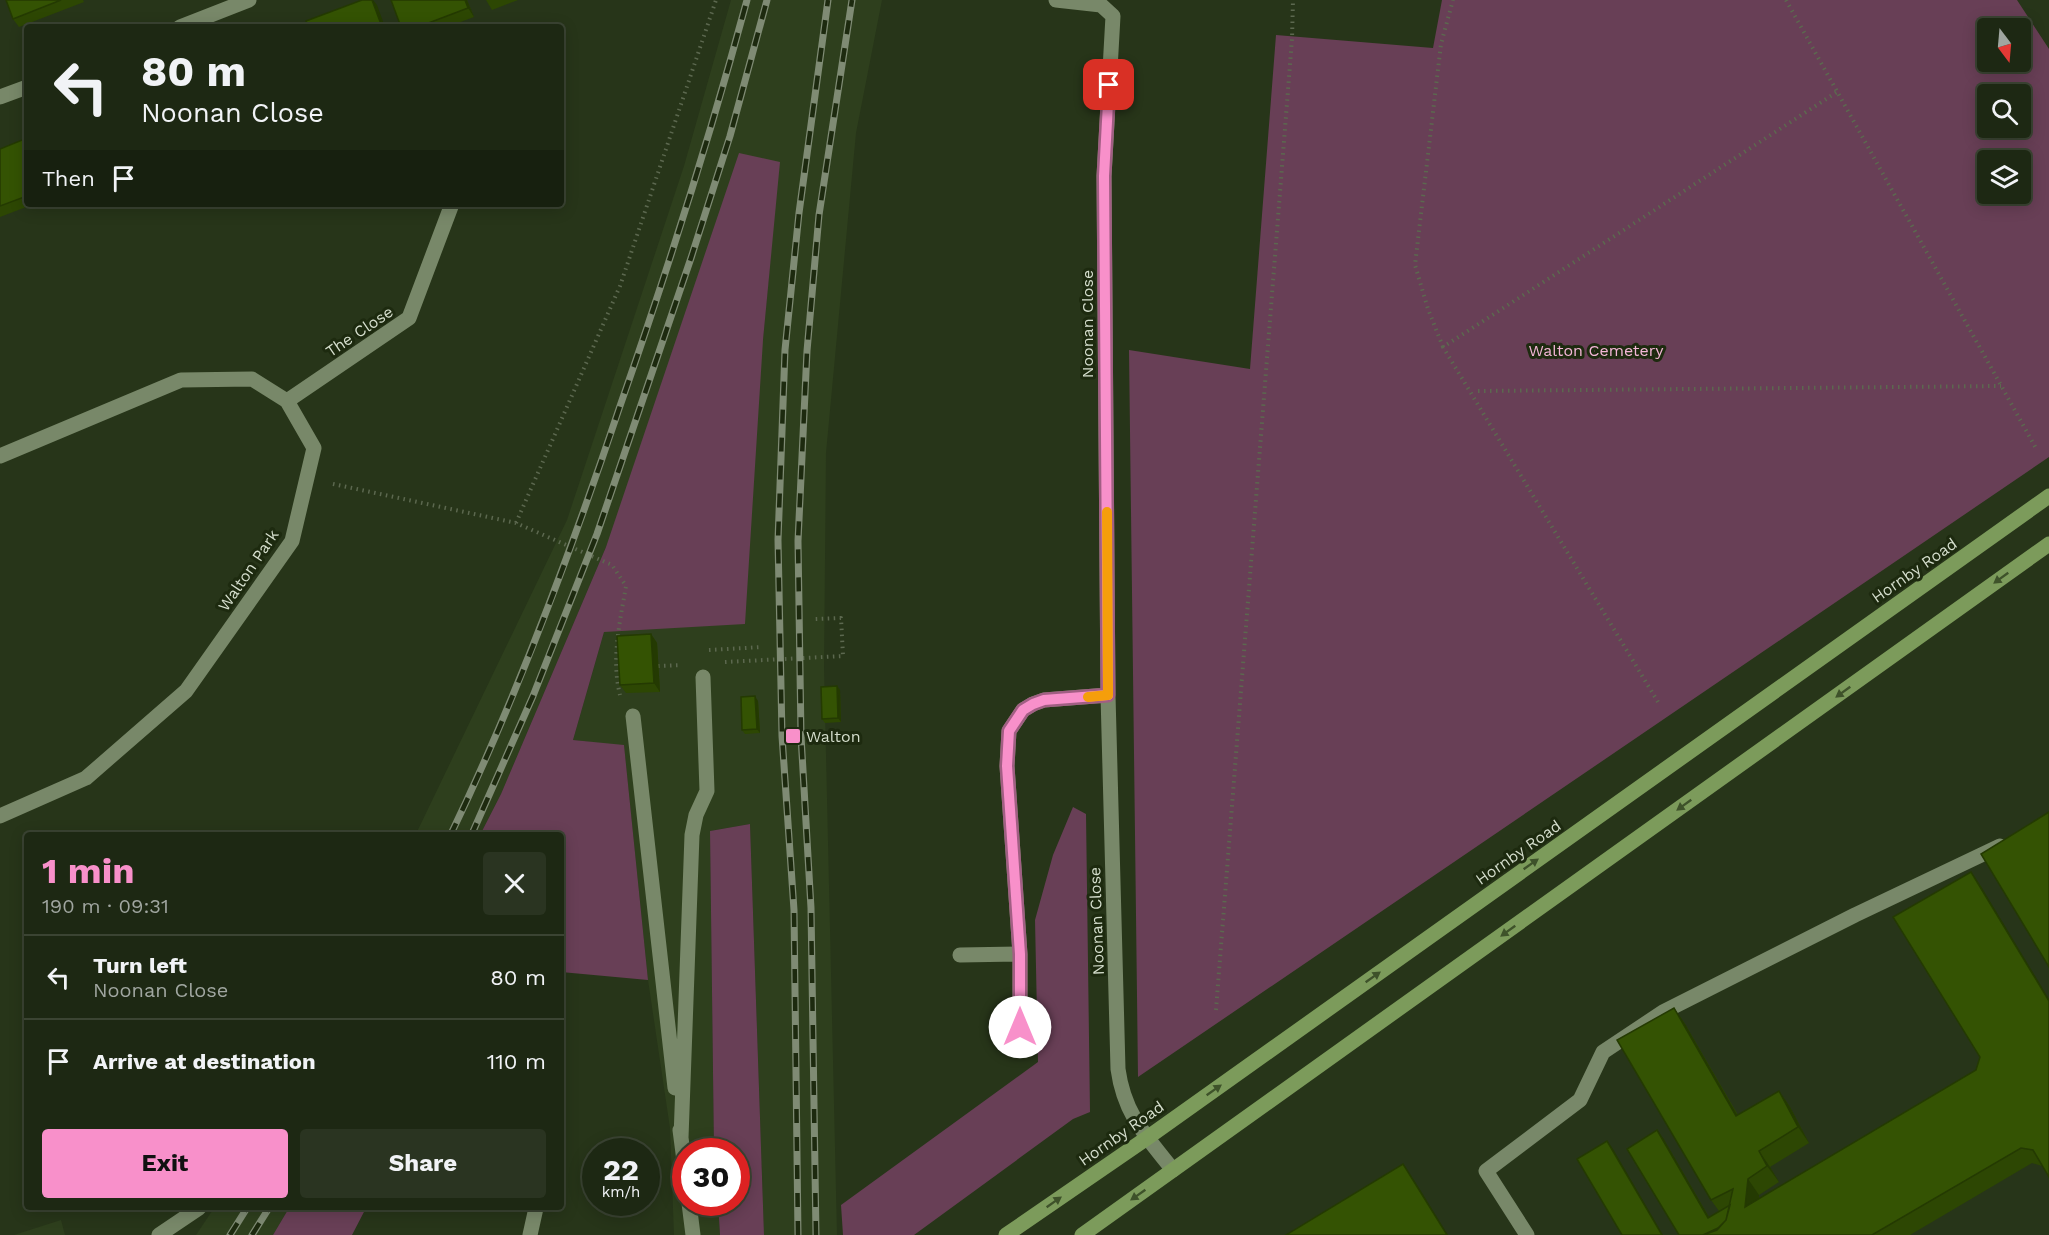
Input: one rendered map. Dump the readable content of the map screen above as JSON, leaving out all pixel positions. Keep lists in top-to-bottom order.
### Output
{
  "streets": {
    "main road": ["Hornby Road"],
    "street": ["Noonan Close", "The Close", "Walton Park"]
  },
  "crossings": [
    ["Noonan Close", "Hornby Road"],
    ["The Close", "Walton Park"]
  ],
  "parks": ["Walton Cemetery"],
  "places": {
    "transit": ["Walton"]
  },
  "north": "bottom",
  "page": {
    "turn": ["80 m", "Noonan Close"],
    "then": "Then",
    "heading": ["1 min", "190 m · 09:31"],
    "list": [
      {
        "name": "Turn left",
        "note": "Noonan Close",
        "value": "80 m"
      },
      {
        "name": "Arrive at destination",
        "value": "110 m"
      }
    ],
    "buttons": ["Exit", "Share"],
    "speed": "22 km/h",
    "limit": "30"
  }
}
